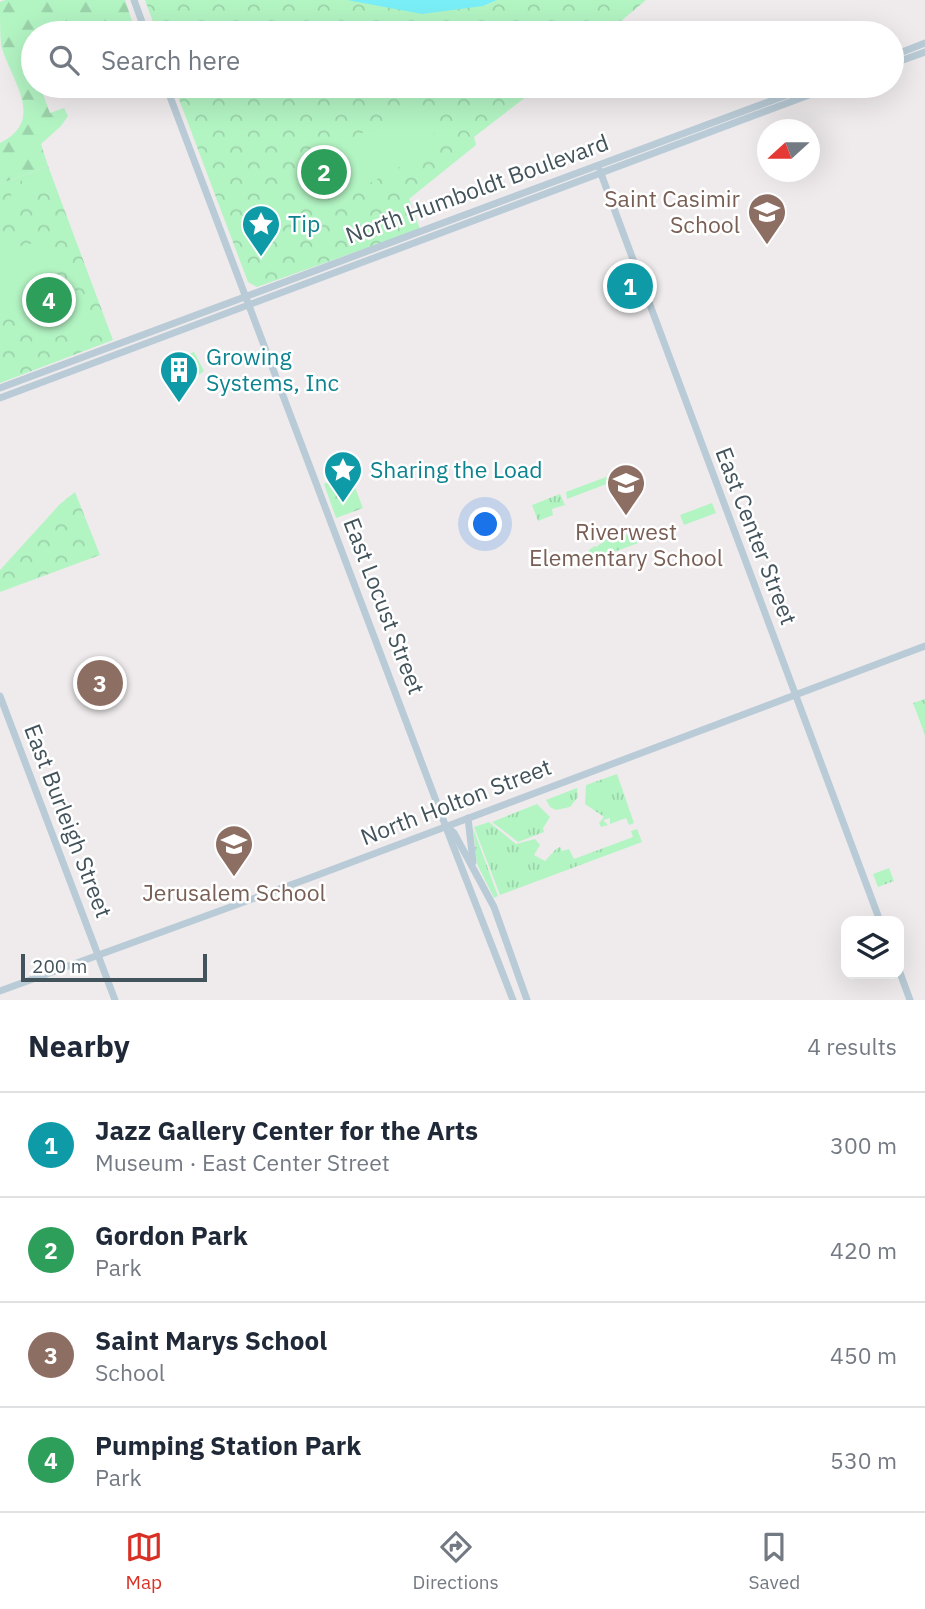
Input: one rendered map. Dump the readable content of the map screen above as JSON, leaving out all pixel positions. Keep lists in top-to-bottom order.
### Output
{
  "streets": {
    "main road": [
      "North Humboldt Boulevard",
      "East Center Street",
      "East Locust Street",
      "North Holton Street",
      "East Burleigh Street"
    ]
  },
  "crossings": [
    ["North Humboldt Boulevard", "East Center Street"],
    ["North Humboldt Boulevard", "East Locust Street"],
    ["East Center Street", "North Holton Street"],
    ["East Locust Street", "North Holton Street"],
    ["North Holton Street", "East Burleigh Street"]
  ],
  "places": {
    "school or university": ["Saint Casimir School", "Riverwest Elementary School", "Jerusalem School"],
    "place": ["Tip", "Sharing the Load"],
    "building": ["Growing Systems, Inc"]
  },
  "scale_bar": "200 m",
  "north": "left",
  "page": {
    "search": "Search here",
    "pins": [
      "2",
      "1",
      "4",
      "3"
    ],
    "scale": "200 m",
    "heading": ["Nearby", "4 results"],
    "list": [
      {
        "mark": "1",
        "name": "Jazz Gallery Center for the Arts",
        "note": "Museum · East Center Street",
        "value": "300 m"
      },
      {
        "mark": "2",
        "name": "Gordon Park",
        "note": "Park",
        "value": "420 m"
      },
      {
        "mark": "3",
        "name": "Saint Marys School",
        "note": "School",
        "value": "450 m"
      },
      {
        "mark": "4",
        "name": "Pumping Station Park",
        "note": "Park",
        "value": "530 m"
      }
    ],
    "nav": ["Map", "Directions", "Saved"]
  }
}
